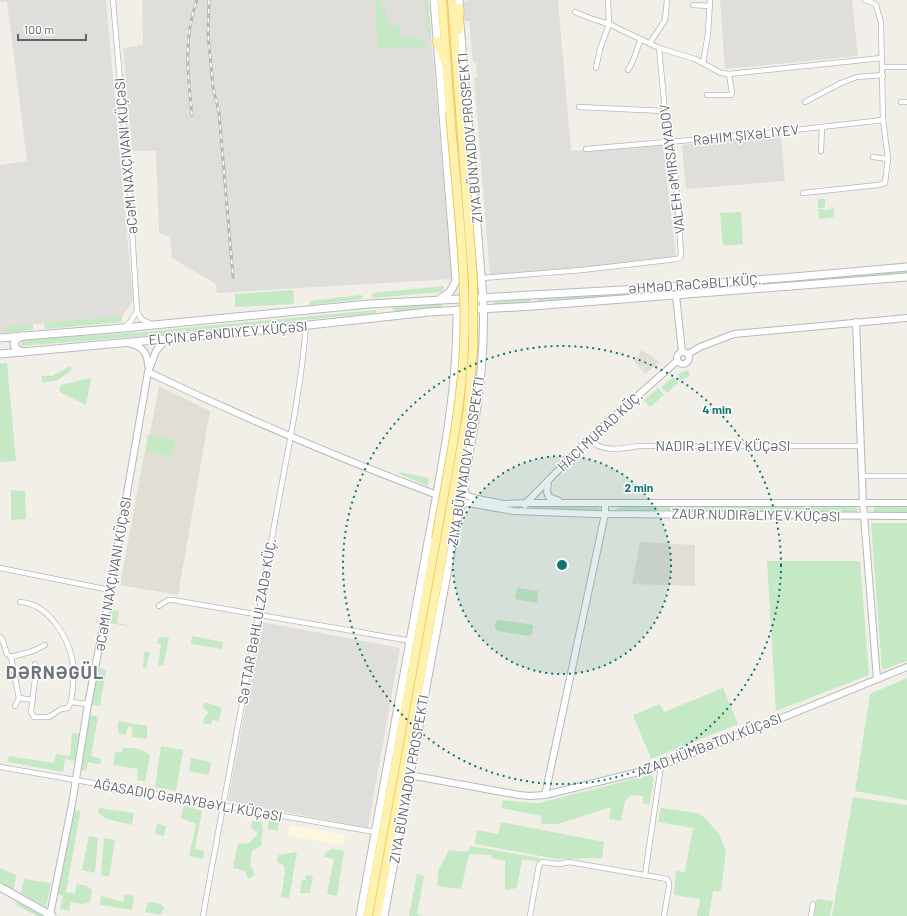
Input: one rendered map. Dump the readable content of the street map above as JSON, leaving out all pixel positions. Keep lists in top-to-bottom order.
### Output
{
  "streets": {
    "main road": ["ZIYA BÜNYADOV PROSPEKTI", "ƏHMƏD RƏCƏBLI KÜÇ.", "ELÇIN ƏFƏNDIYEV KÜÇƏSI"],
    "street": [
      "ƏCƏMI NAXÇIVANI KÜÇƏSI",
      "VALEH ƏMIRSAYADOV",
      "NADIR ƏLIYEV KÜÇƏSI",
      "ZAUR NUDIRƏLIYEV KÜÇƏSI",
      "SƏTTAR BƏHLULZADƏ KÜÇ.",
      "AZAD HÜMBƏTOV KÜÇƏSI"
    ]
  },
  "crossings": [
    ["ZIYA BÜNYADOV PROSPEKTI", "VALEH ƏMIRSAYADOV"],
    ["ZIYA BÜNYADOV PROSPEKTI", "ƏHMƏD RƏCƏBLI KÜÇ."],
    ["ZIYA BÜNYADOV PROSPEKTI", "ELÇIN ƏFƏNDIYEV KÜÇƏSI"],
    ["ZIYA BÜNYADOV PROSPEKTI", "ZAUR NUDIRƏLIYEV KÜÇƏSI"],
    ["ZIYA BÜNYADOV PROSPEKTI", "AZAD HÜMBƏTOV KÜÇƏSI"],
    ["ƏHMƏD RƏCƏBLI KÜÇ.", "ELÇIN ƏFƏNDIYEV KÜÇƏSI"],
    ["ELÇIN ƏFƏNDIYEV KÜÇƏSI", "SƏTTAR BƏHLULZADƏ KÜÇ."]
  ],
  "districts": ["DƏRNƏGÜL"],
  "scale_bar": "100 m",
  "rings": ["4 min", "2 min"]
}
